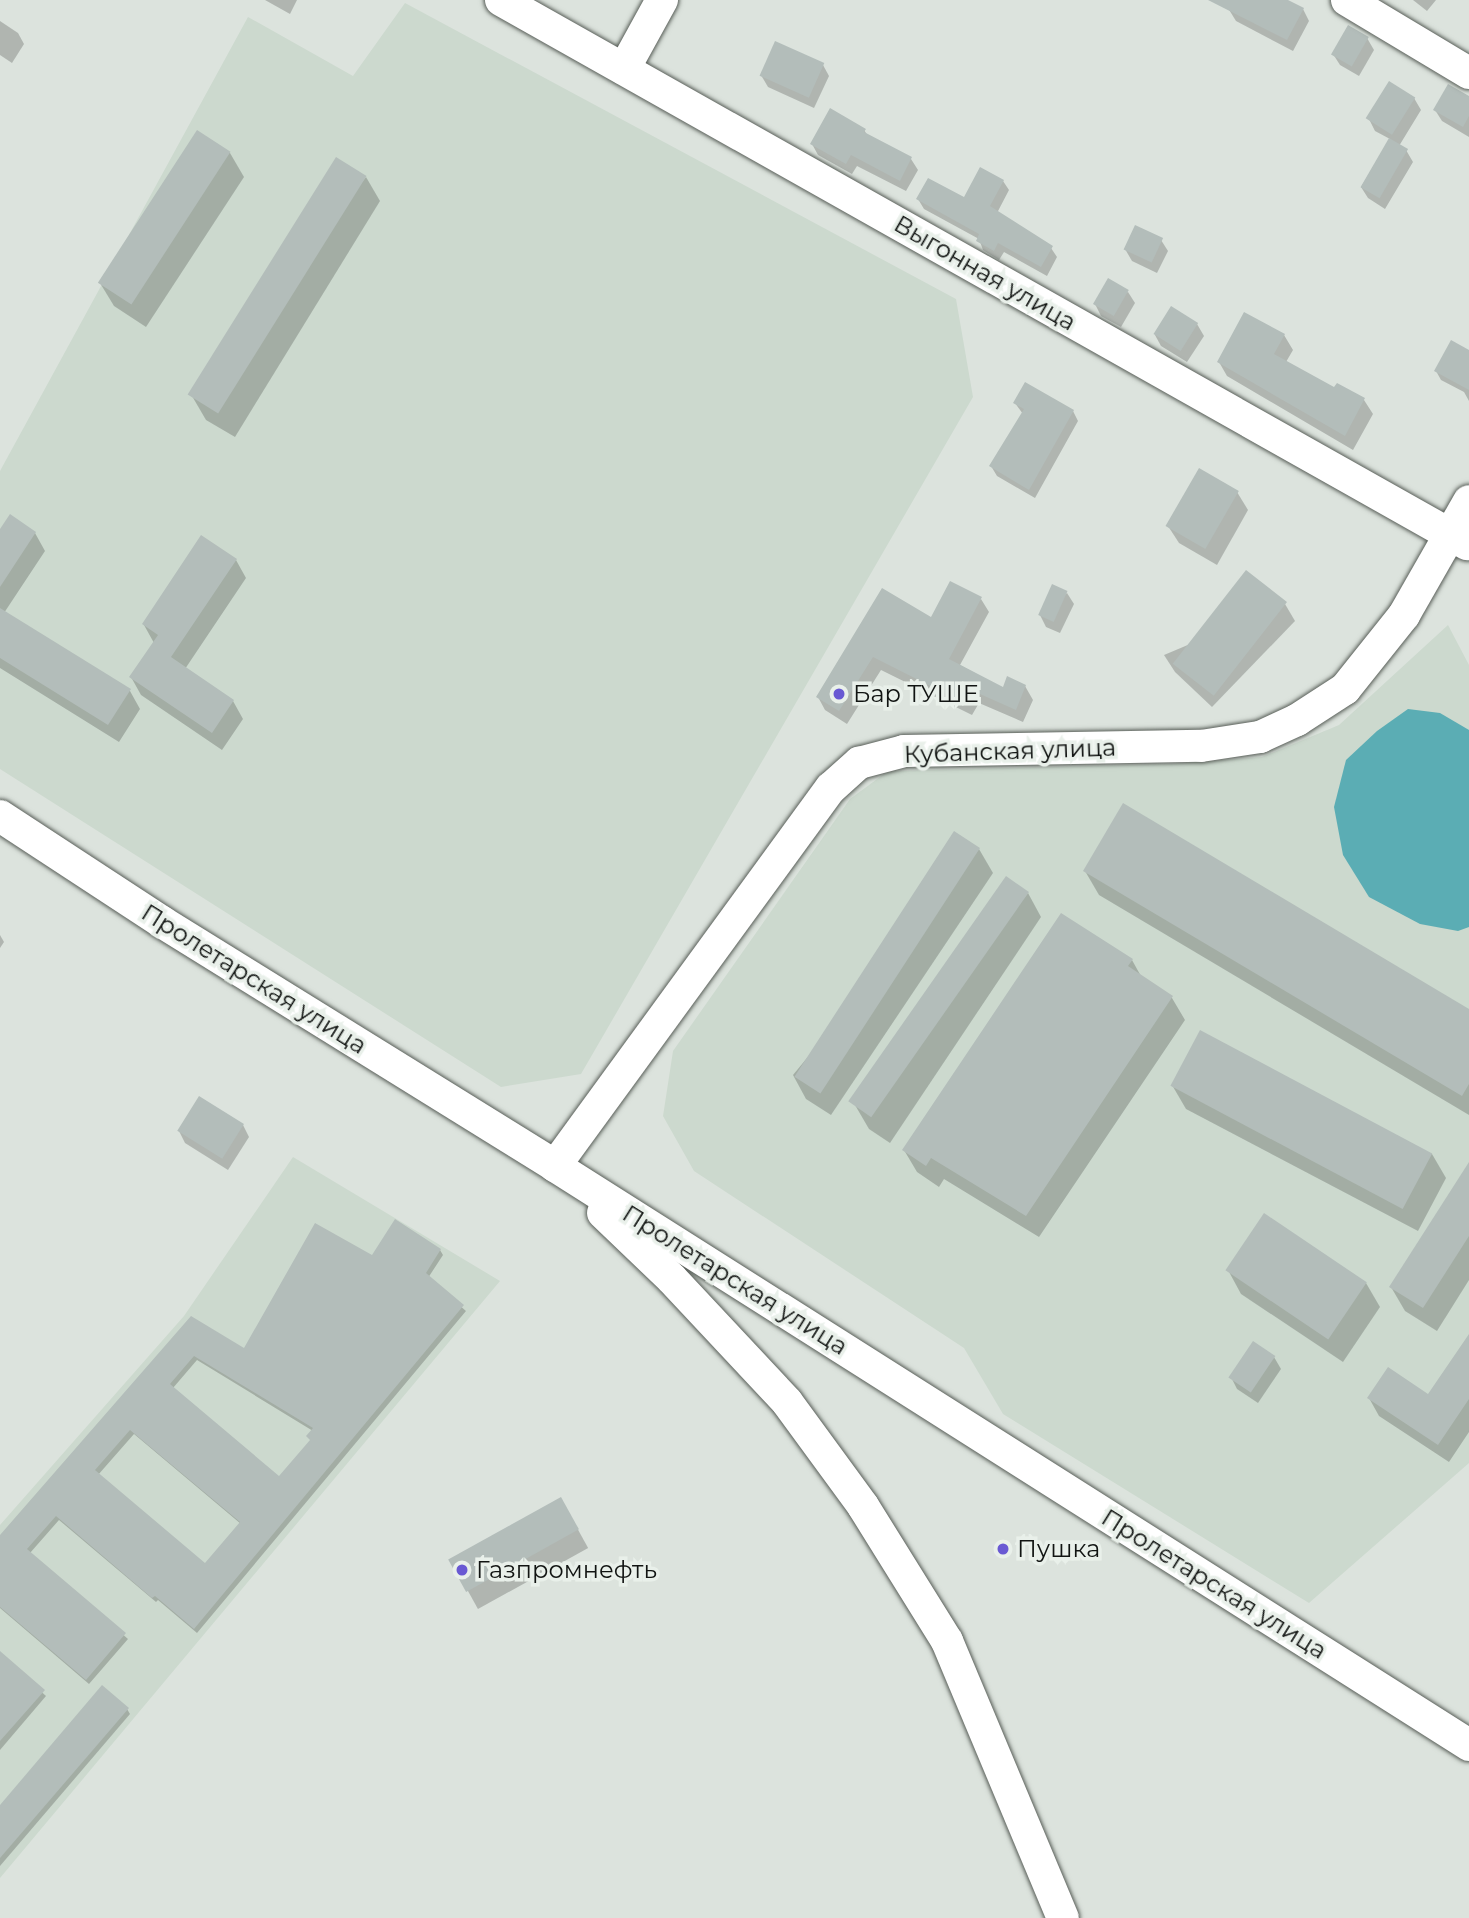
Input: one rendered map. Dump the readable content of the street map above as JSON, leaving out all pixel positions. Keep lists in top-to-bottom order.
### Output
{
  "streets": {
    "street": ["Выгонная улица", "Кубанская улица", "Пролетарская улица"]
  },
  "crossings": [
    ["Выгонная улица", "Кубанская улица"],
    ["Кубанская улица", "Пролетарская улица"]
  ],
  "places": ["Бар ТУШЕ", "Пушка", "Газпромнефть"]
}
